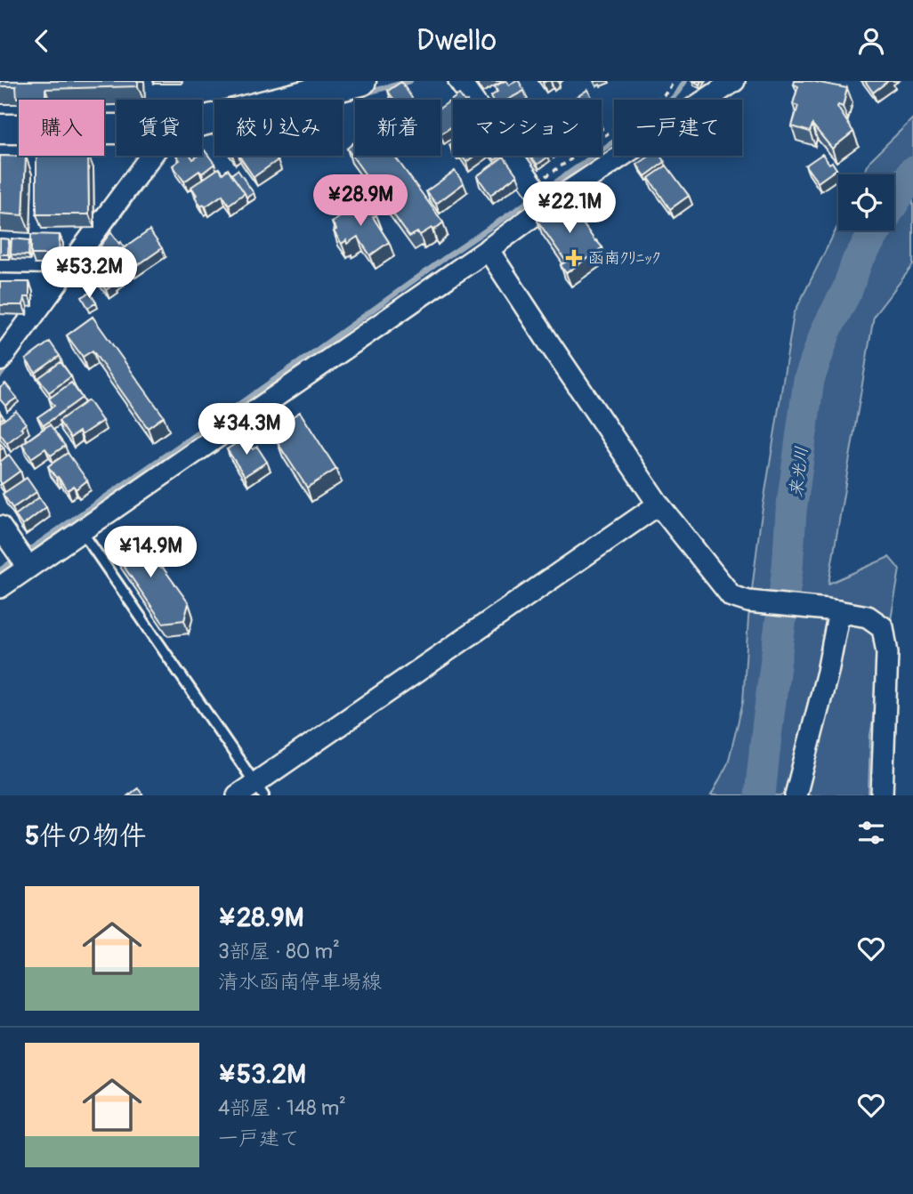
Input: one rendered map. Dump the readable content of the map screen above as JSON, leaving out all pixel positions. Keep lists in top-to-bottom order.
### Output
{
  "water": ["来光川"],
  "places": {
    "health": ["函南ｸﾘﾆｯｸ"]
  },
  "page": {
    "header": "Dwello",
    "chip": [
      "購入",
      "賃貸",
      "絞り込み",
      "新着",
      "マンション",
      "一戸建て"
    ],
    "price": [
      "¥28.9M",
      "¥22.1M",
      "¥53.2M",
      "¥34.3M",
      "¥14.9M"
    ],
    "heading": "5件の物件",
    "list": [
      {
        "name": "¥28.9M",
        "note": "3部屋 · 80 m² · 清水函南停車場線"
      },
      {
        "name": "¥53.2M",
        "note": "4部屋 · 148 m² · 一戸建て"
      }
    ]
  }
}
